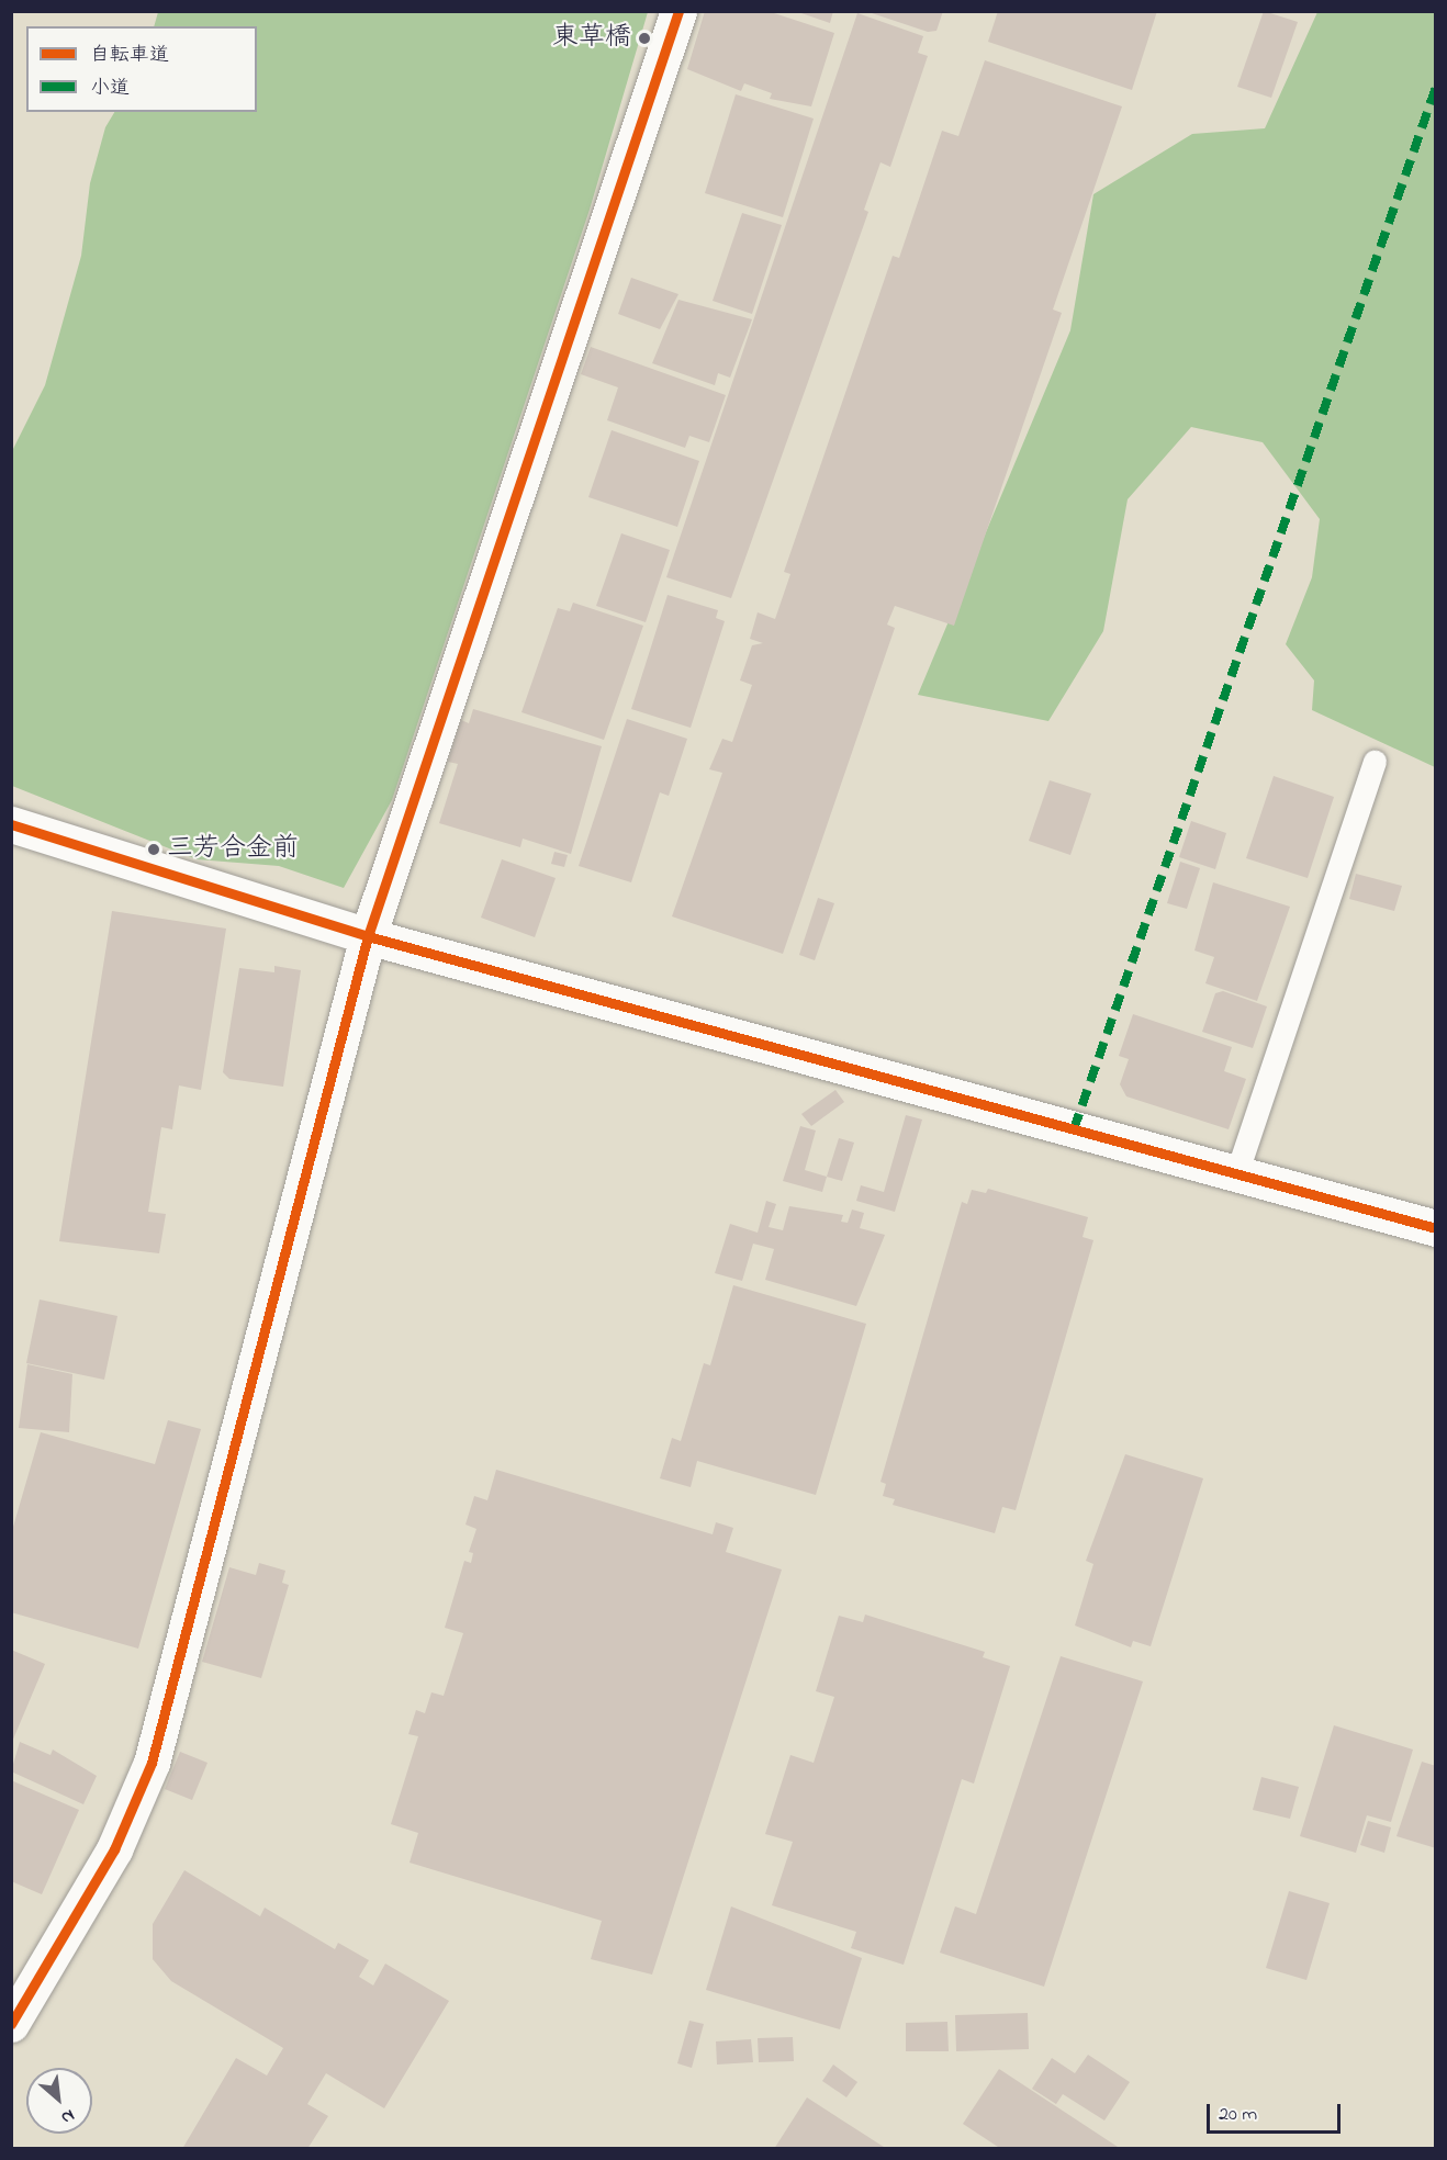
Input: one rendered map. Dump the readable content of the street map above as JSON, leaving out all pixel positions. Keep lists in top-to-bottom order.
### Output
{
  "places": ["東草橋", "三芳合金前"],
  "legend": ["自転車道", "小道"],
  "scale_bar": "20 m",
  "north": "bottom right"
}
